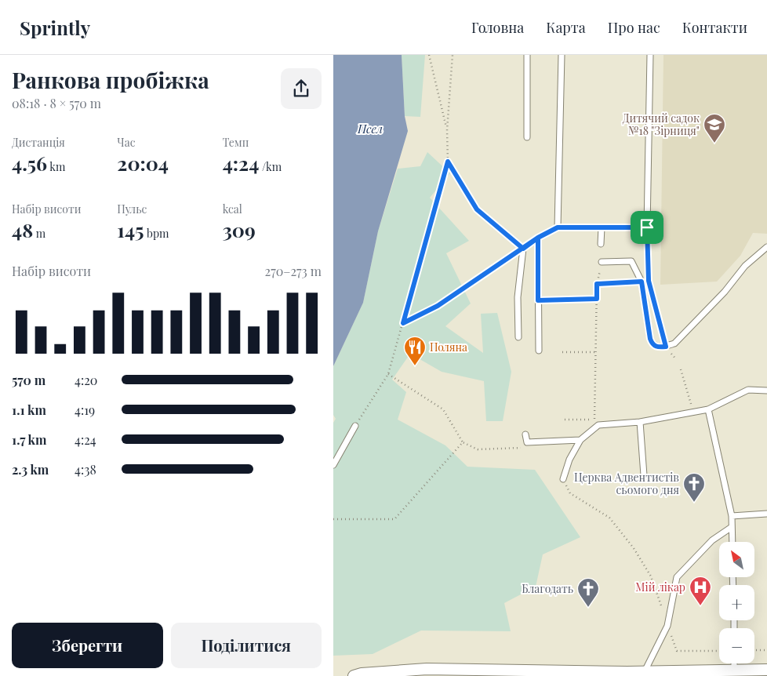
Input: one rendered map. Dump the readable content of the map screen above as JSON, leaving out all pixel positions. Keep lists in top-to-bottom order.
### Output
{
  "water": ["Псел"],
  "places": {
    "school or university": ["Дитячий садок №18 \"Зірниця\""],
    "restaurant": ["Поляна"],
    "church": ["Церква Адвентистів сьомого дня", "Благодать"],
    "hospital": ["Мій лікар"]
  },
  "north": "top left",
  "page": {
    "header": "Sprintly",
    "nav": [
      "Головна",
      "Карта",
      "Про нас",
      "Контакти"
    ],
    "heading": ["Ранкова пробіжка", "08:18 · 8 × 570 m"],
    "stats": [
      ["Дистанція", "4.56 km"],
      ["Час", "20:04"],
      ["Темп", "4:24 /km"],
      ["Набір висоти", "48 m"],
      ["Пульс", "145 bpm"],
      ["kcal", "309"]
    ],
    "chart": ["Набір висоти", "270–273 m"],
    "list": [
      {
        "name": "570 m",
        "note": "4:20"
      },
      {
        "name": "1.1 km",
        "note": "4:19"
      },
      {
        "name": "1.7 km",
        "note": "4:24"
      },
      {
        "name": "2.3 km",
        "note": "4:38"
      }
    ],
    "map_buttons": ["+", "−"],
    "buttons": ["Зберегти", "Поділитися"]
  }
}
